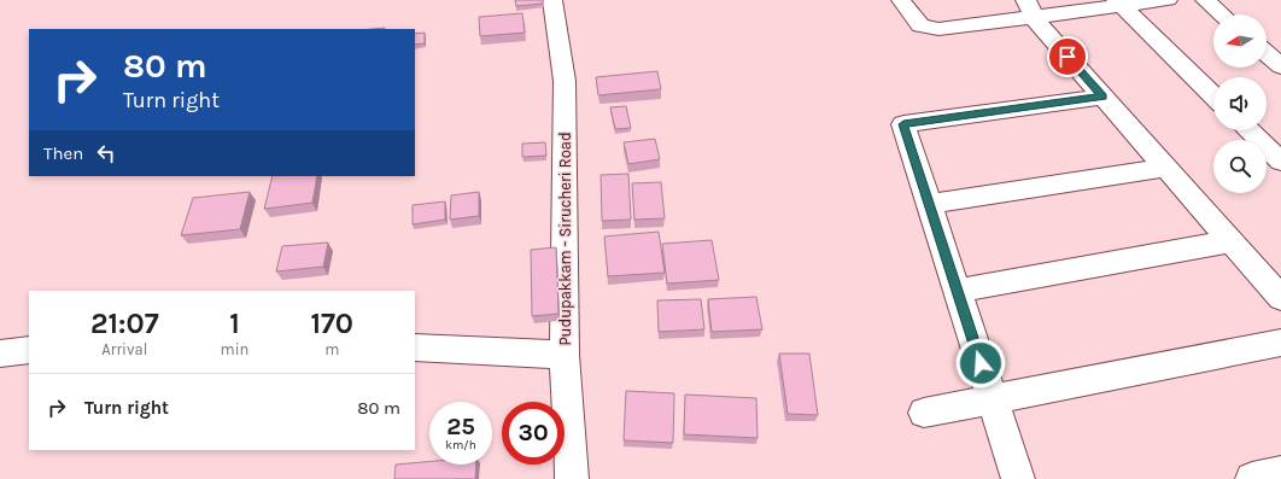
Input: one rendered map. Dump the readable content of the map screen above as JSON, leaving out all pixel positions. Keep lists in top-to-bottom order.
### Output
{
  "streets": {
    "street": ["Pudupakkam - Sirucheri Road"]
  },
  "north": "left",
  "page": {
    "turn": ["80 m", "Turn right"],
    "then": "Then",
    "eta": [
      "21:07",
      "Arrival",
      "1",
      "min",
      "170",
      "m"
    ],
    "list": [
      {
        "name": "Turn right",
        "value": "80 m"
      }
    ],
    "speed": "25 km/h",
    "limit": "30"
  }
}
